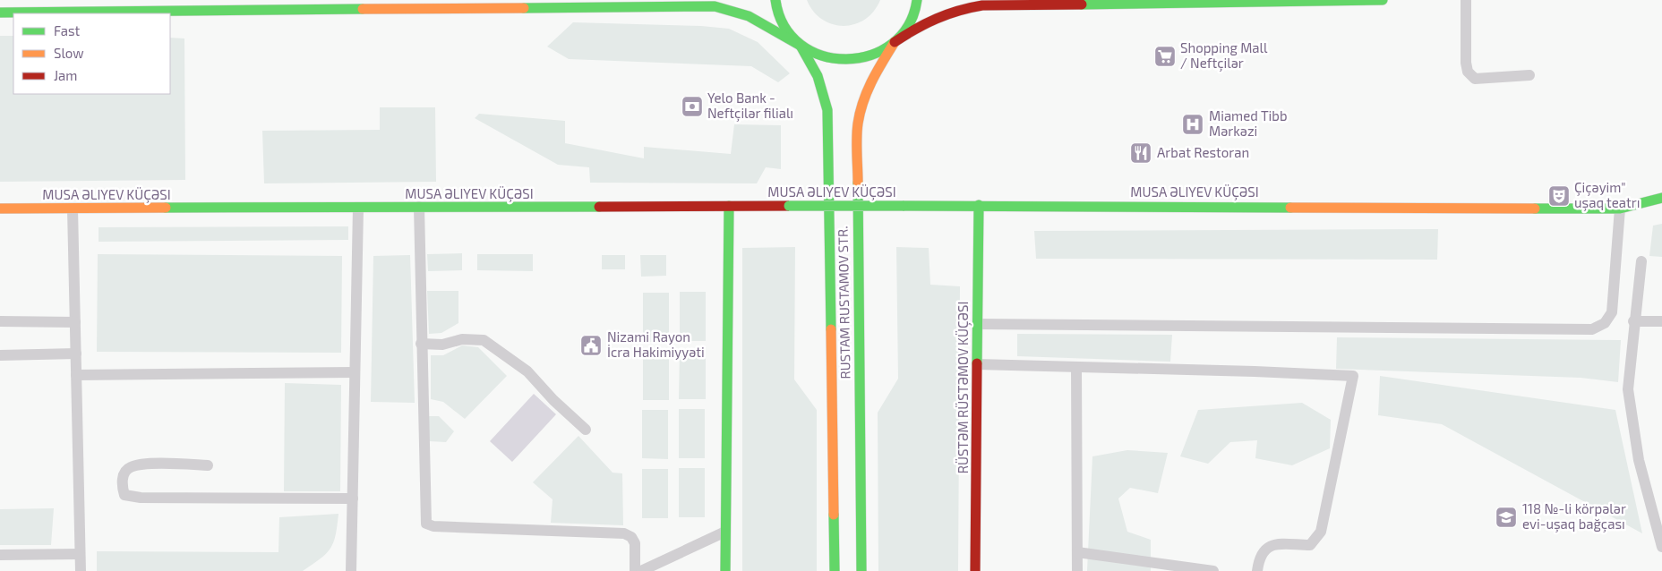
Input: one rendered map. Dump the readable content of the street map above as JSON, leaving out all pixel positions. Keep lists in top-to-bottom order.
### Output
{
  "streets": {
    "main road": ["MUSA ƏLIYEV KÜÇƏSI", "RUSTAM RUSTAMOV STR.", "RÜSTƏM RÜSTƏMOV KÜÇƏSI"]
  },
  "crossings": [
    ["MUSA ƏLIYEV KÜÇƏSI", "RÜSTƏM RÜSTƏMOV KÜÇƏSI"]
  ],
  "places": {
    "supermarket": ["Shopping Mall / Neftçilәr"],
    "bank": ["Yelo Bank - Neftçilər filialı"],
    "hospital": ["Miamed Tibb Mərkəzi"],
    "restaurant": ["Arbat Restoran"],
    "theatre": ["Çiçəyim\" uşaq teatrı"],
    "public building": ["Nizami Rayon İcra Hakimiyyəti"],
    "school or university": ["118 №-li körpələr evi-uşaq bağçası"]
  },
  "legend": ["Fast", "Slow", "Jam"]
}
